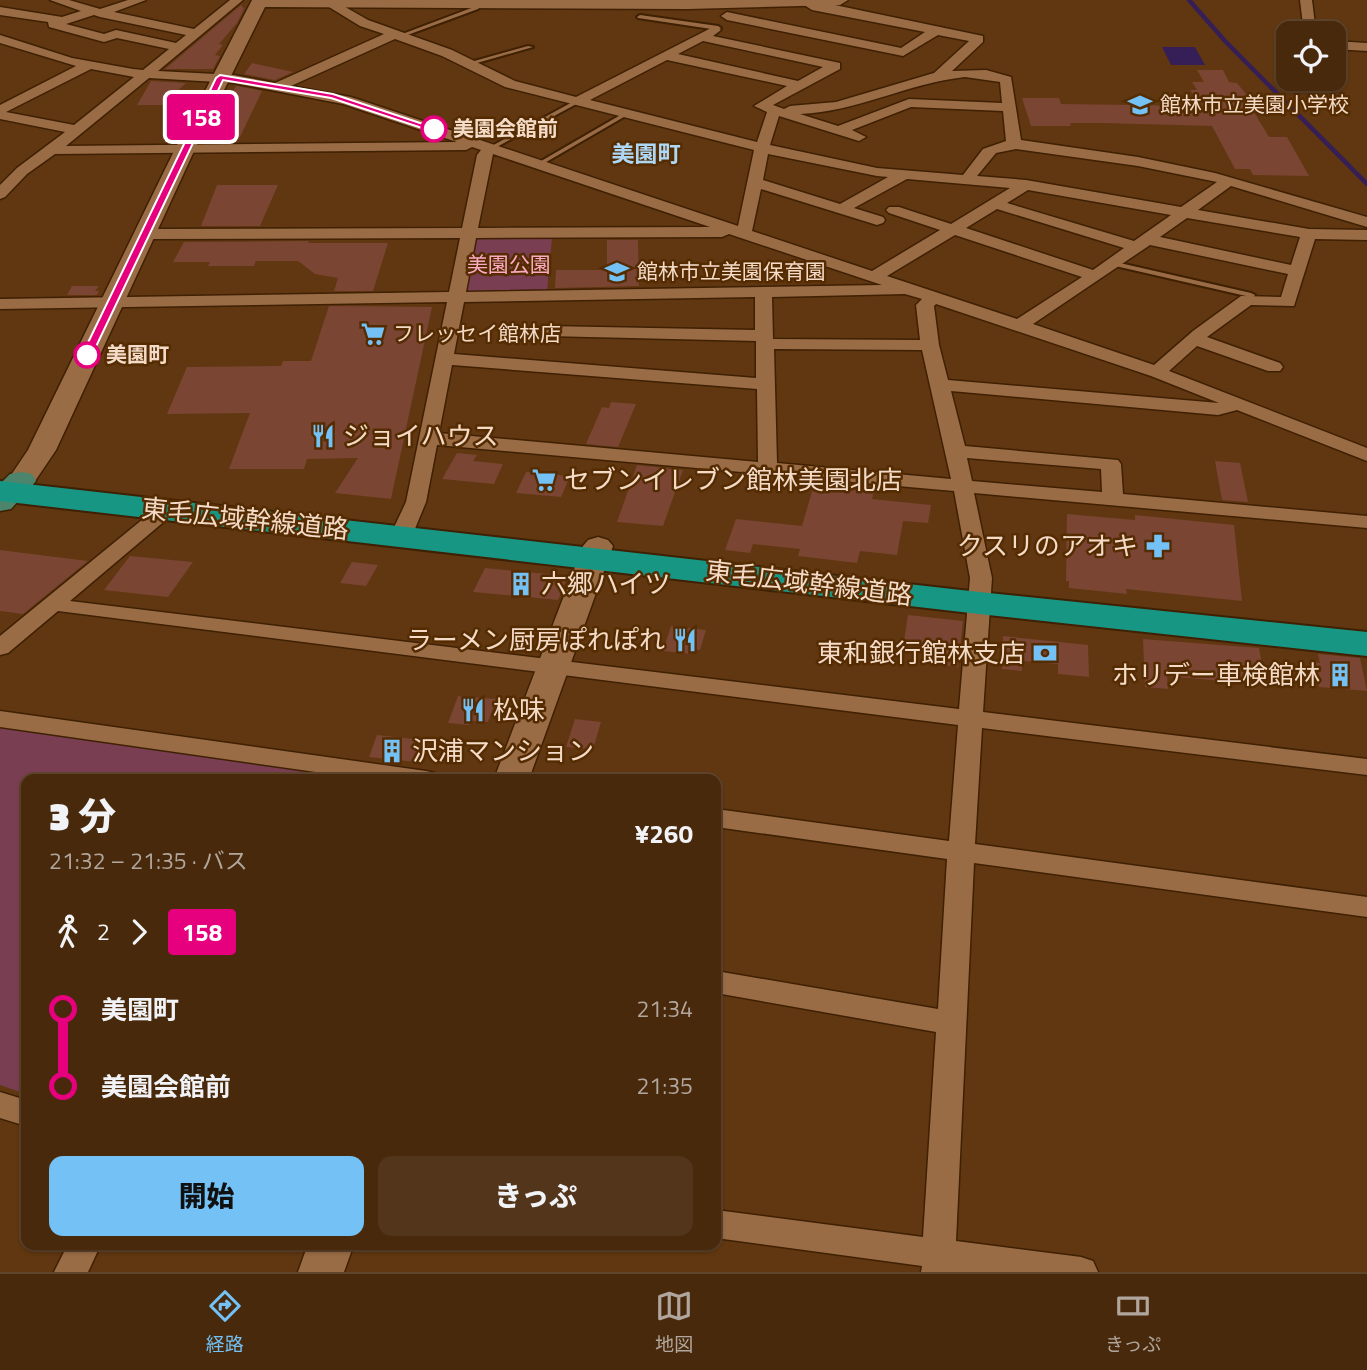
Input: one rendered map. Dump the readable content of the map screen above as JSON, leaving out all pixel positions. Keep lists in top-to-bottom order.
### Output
{
  "streets": {
    "highway": ["東毛広域幹線道路"]
  },
  "districts": ["美園町"],
  "parks": ["美園公園"],
  "places": {
    "school or university": ["館林市立美園小学校", "館林市立美園保育園"],
    "other": ["美園会館前", "美園町"],
    "supermarket": ["フレッセイ館林店", "セブンイレブン館林美園北店"],
    "restaurant": ["ジョイハウス", "ラーメン厨房ぽれぽれ", "松味"],
    "pharmacy": ["クスリのアオキ"],
    "building": ["六郷ハイツ", "ホリデー車検館林", "沢浦マンション"],
    "bank": ["東和銀行館林支店"]
  },
  "lines": ["bus line 158"],
  "page": {
    "on_map": "158",
    "heading": ["3 分", "21:32 – 21:35 · バス", "¥260"],
    "legs": ["2", "158"],
    "list": [
      {
        "name": "美園町",
        "value": "21:34"
      },
      {
        "name": "美園会館前",
        "value": "21:35"
      }
    ],
    "buttons": ["開始", "きっぷ"],
    "tabs": ["経路", "地図", "きっぷ"]
  }
}
